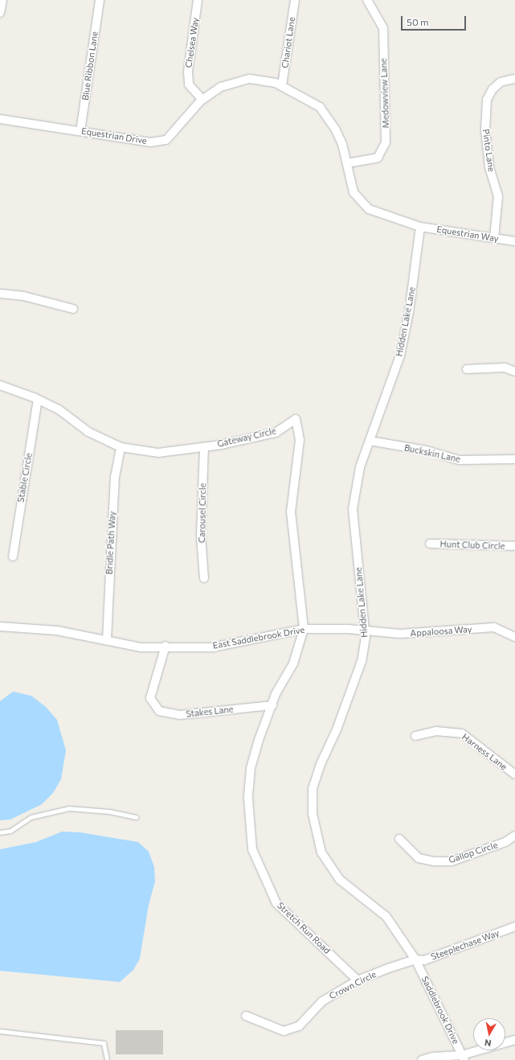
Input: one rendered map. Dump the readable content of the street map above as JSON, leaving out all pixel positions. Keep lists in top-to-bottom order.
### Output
{
  "streets": {
    "street": [
      "Chelsea Way",
      "Chariot Lane",
      "Blue Ribbon Lane",
      "Medowview Lane",
      "Equestrian Drive",
      "Pinto Lane",
      "Equestrian Way",
      "Hidden Lake Lane",
      "Gateway Circle",
      "Buckskin Lane",
      "Stable Circle",
      "Carousel Circle",
      "Bridle Path Way",
      "Hunt Club Circle",
      "Appaloosa Way",
      "East Saddlebrook Drive",
      "Stakes Lane",
      "Harness Lane",
      "Gallop Circle",
      "Stretch Run Road",
      "Steeplechase Way",
      "Crown Circle",
      "Saddlebrook Drive"
    ]
  },
  "crossings": [
    ["Chelsea Way", "Equestrian Drive"],
    ["Chariot Lane", "Equestrian Drive"],
    ["Blue Ribbon Lane", "Equestrian Drive"],
    ["Medowview Lane", "Equestrian Drive"],
    ["Equestrian Drive", "Equestrian Way"],
    ["Equestrian Drive", "Hidden Lake Lane"],
    ["Pinto Lane", "Equestrian Way"],
    ["Equestrian Way", "Hidden Lake Lane"],
    ["Hidden Lake Lane", "Buckskin Lane"],
    ["Hidden Lake Lane", "Appaloosa Way"],
    ["Hidden Lake Lane", "East Saddlebrook Drive"],
    ["Hidden Lake Lane", "Steeplechase Way"],
    ["Hidden Lake Lane", "Crown Circle"],
    ["Hidden Lake Lane", "Saddlebrook Drive"],
    ["Gateway Circle", "Stable Circle"],
    ["Gateway Circle", "Carousel Circle"],
    ["Gateway Circle", "Bridle Path Way"],
    ["Gateway Circle", "East Saddlebrook Drive"],
    ["Gateway Circle", "Stretch Run Road"],
    ["Bridle Path Way", "East Saddlebrook Drive"],
    ["Appaloosa Way", "East Saddlebrook Drive"],
    ["East Saddlebrook Drive", "Stakes Lane"],
    ["East Saddlebrook Drive", "Stretch Run Road"],
    ["Stakes Lane", "Stretch Run Road"],
    ["Stretch Run Road", "Crown Circle"],
    ["Steeplechase Way", "Crown Circle"],
    ["Steeplechase Way", "Saddlebrook Drive"],
    ["Crown Circle", "Saddlebrook Drive"]
  ],
  "scale_bar": "50 m",
  "north": "bottom"
}
